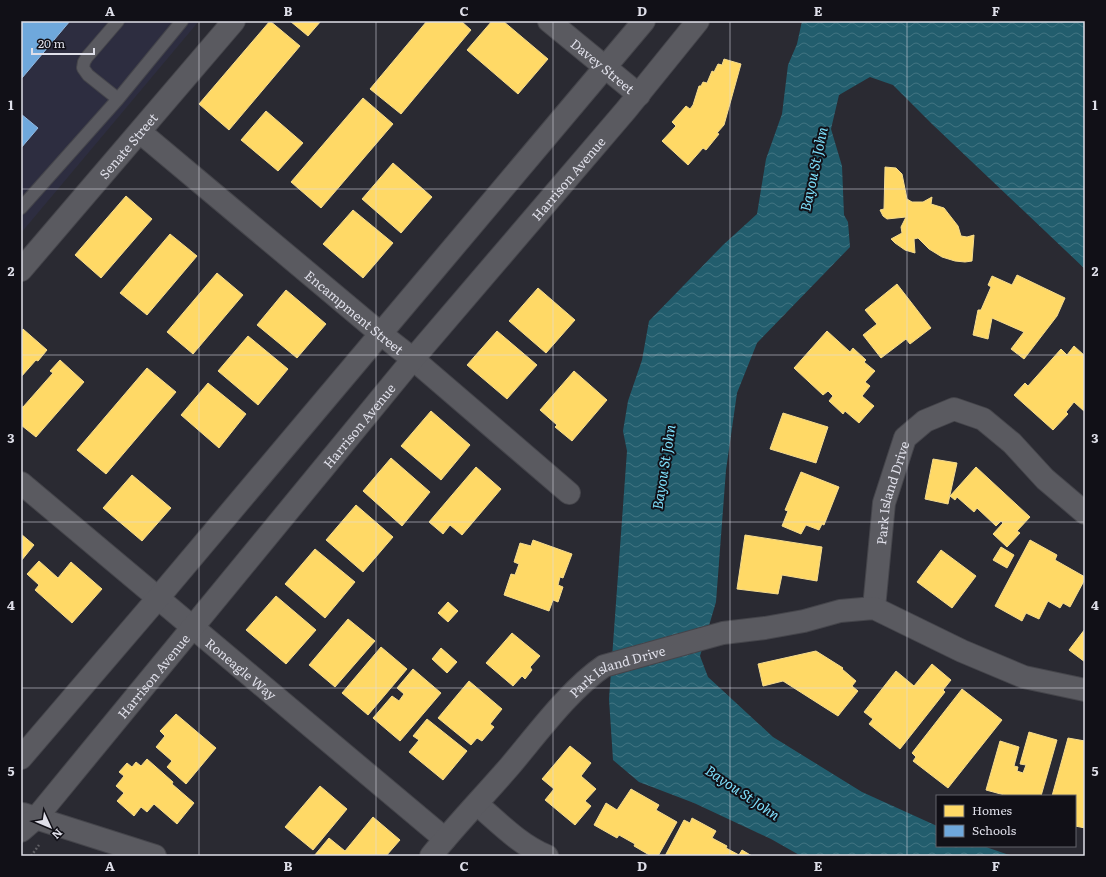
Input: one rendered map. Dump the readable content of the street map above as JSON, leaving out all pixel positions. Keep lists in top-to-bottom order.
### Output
{
  "streets": {
    "street": [
      "Davey Street",
      "Senate Street",
      "Harrison Avenue",
      "Encampment Street",
      "Park Island Drive",
      "Roneagle Way"
    ]
  },
  "crossings": [
    ["Davey Street", "Harrison Avenue"],
    ["Senate Street", "Encampment Street"],
    ["Harrison Avenue", "Encampment Street"],
    ["Harrison Avenue", "Roneagle Way"],
    ["Park Island Drive", "Roneagle Way"]
  ],
  "water": ["Bayou St John"],
  "legend": ["Homes", "Schools"],
  "scale_bar": "20 m",
  "north": "bottom right",
  "grid": {
    "columns": [
      "A",
      "B",
      "C",
      "D",
      "E",
      "F"
    ],
    "rows": [
      "1",
      "2",
      "3",
      "4",
      "5"
    ]
  }
}
